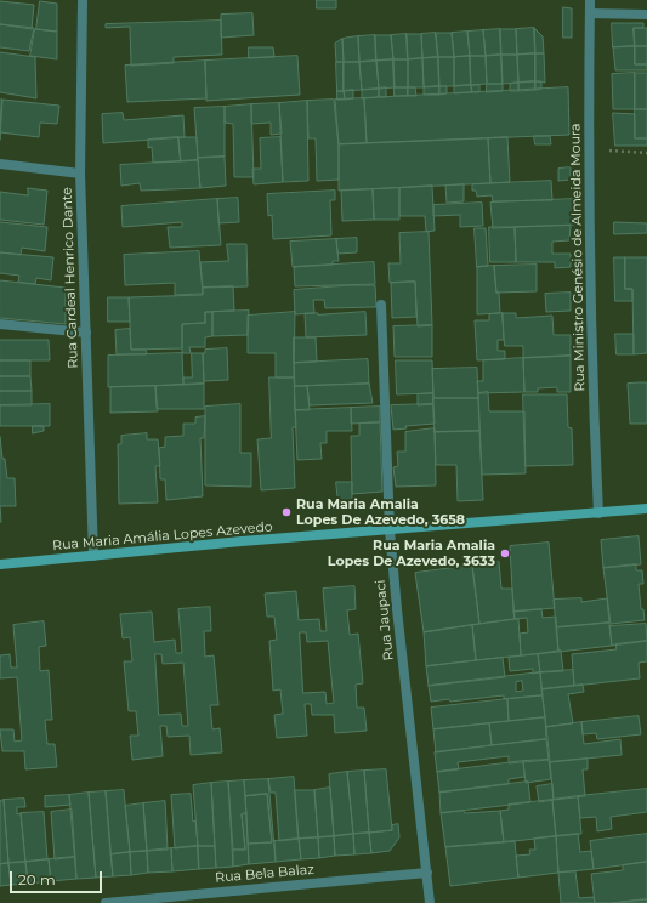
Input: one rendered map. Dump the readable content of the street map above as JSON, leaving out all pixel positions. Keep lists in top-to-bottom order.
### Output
{
  "streets": {
    "main road": ["Rua Maria Amália Lopes Azevedo"],
    "street": [
      "Rua Ministro Genésio de Almeida Moura",
      "Rua Cardeal Henrico Dante",
      "Rua Jaupaci",
      "Rua Bela Balaz"
    ]
  },
  "crossings": [
    ["Rua Ministro Genésio de Almeida Moura", "Rua Maria Amália Lopes Azevedo"],
    ["Rua Cardeal Henrico Dante", "Rua Maria Amália Lopes Azevedo"],
    ["Rua Maria Amália Lopes Azevedo", "Rua Jaupaci"],
    ["Rua Jaupaci", "Rua Bela Balaz"]
  ],
  "places": ["Rua Maria Amalia Lopes De Azevedo, 3658", "Rua Maria Amalia Lopes De Azevedo, 3633"],
  "scale_bar": "20 m"
}
